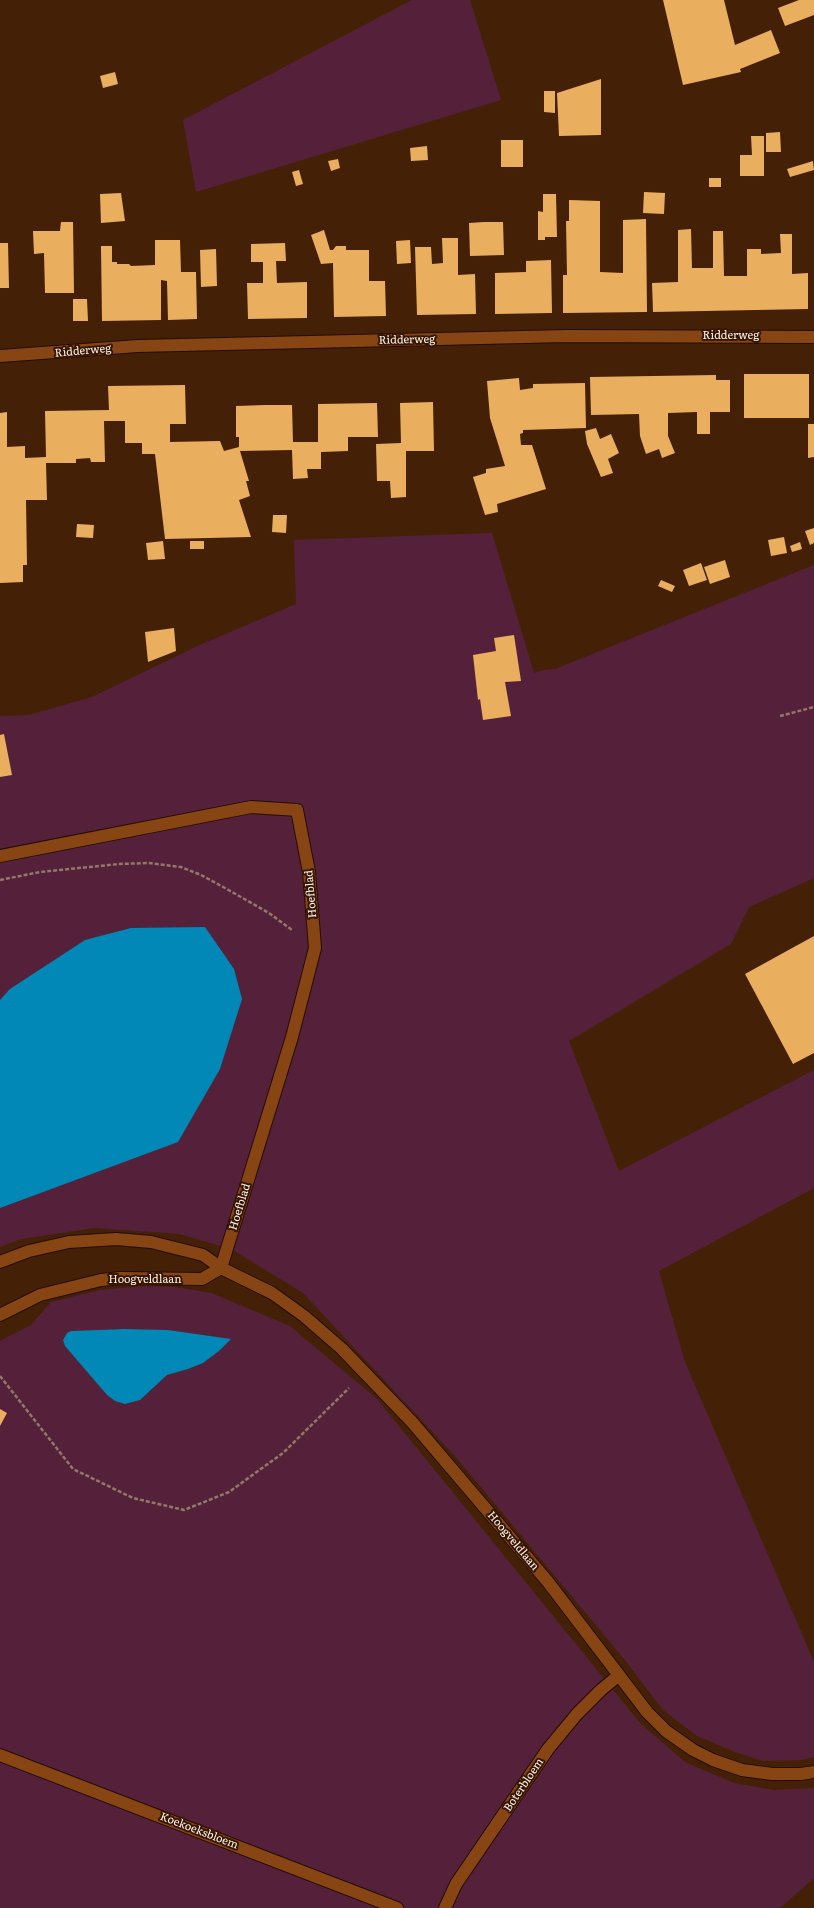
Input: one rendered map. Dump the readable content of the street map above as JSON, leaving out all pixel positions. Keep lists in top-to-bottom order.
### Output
{
  "streets": {
    "street": [
      "Ridderweg",
      "Hoefblad",
      "Hoogveldlaan",
      "Boterbloem",
      "Koekoeksbloem"
    ]
  },
  "crossings": [
    ["Hoefblad", "Hoogveldlaan"],
    ["Hoogveldlaan", "Boterbloem"]
  ]
}
